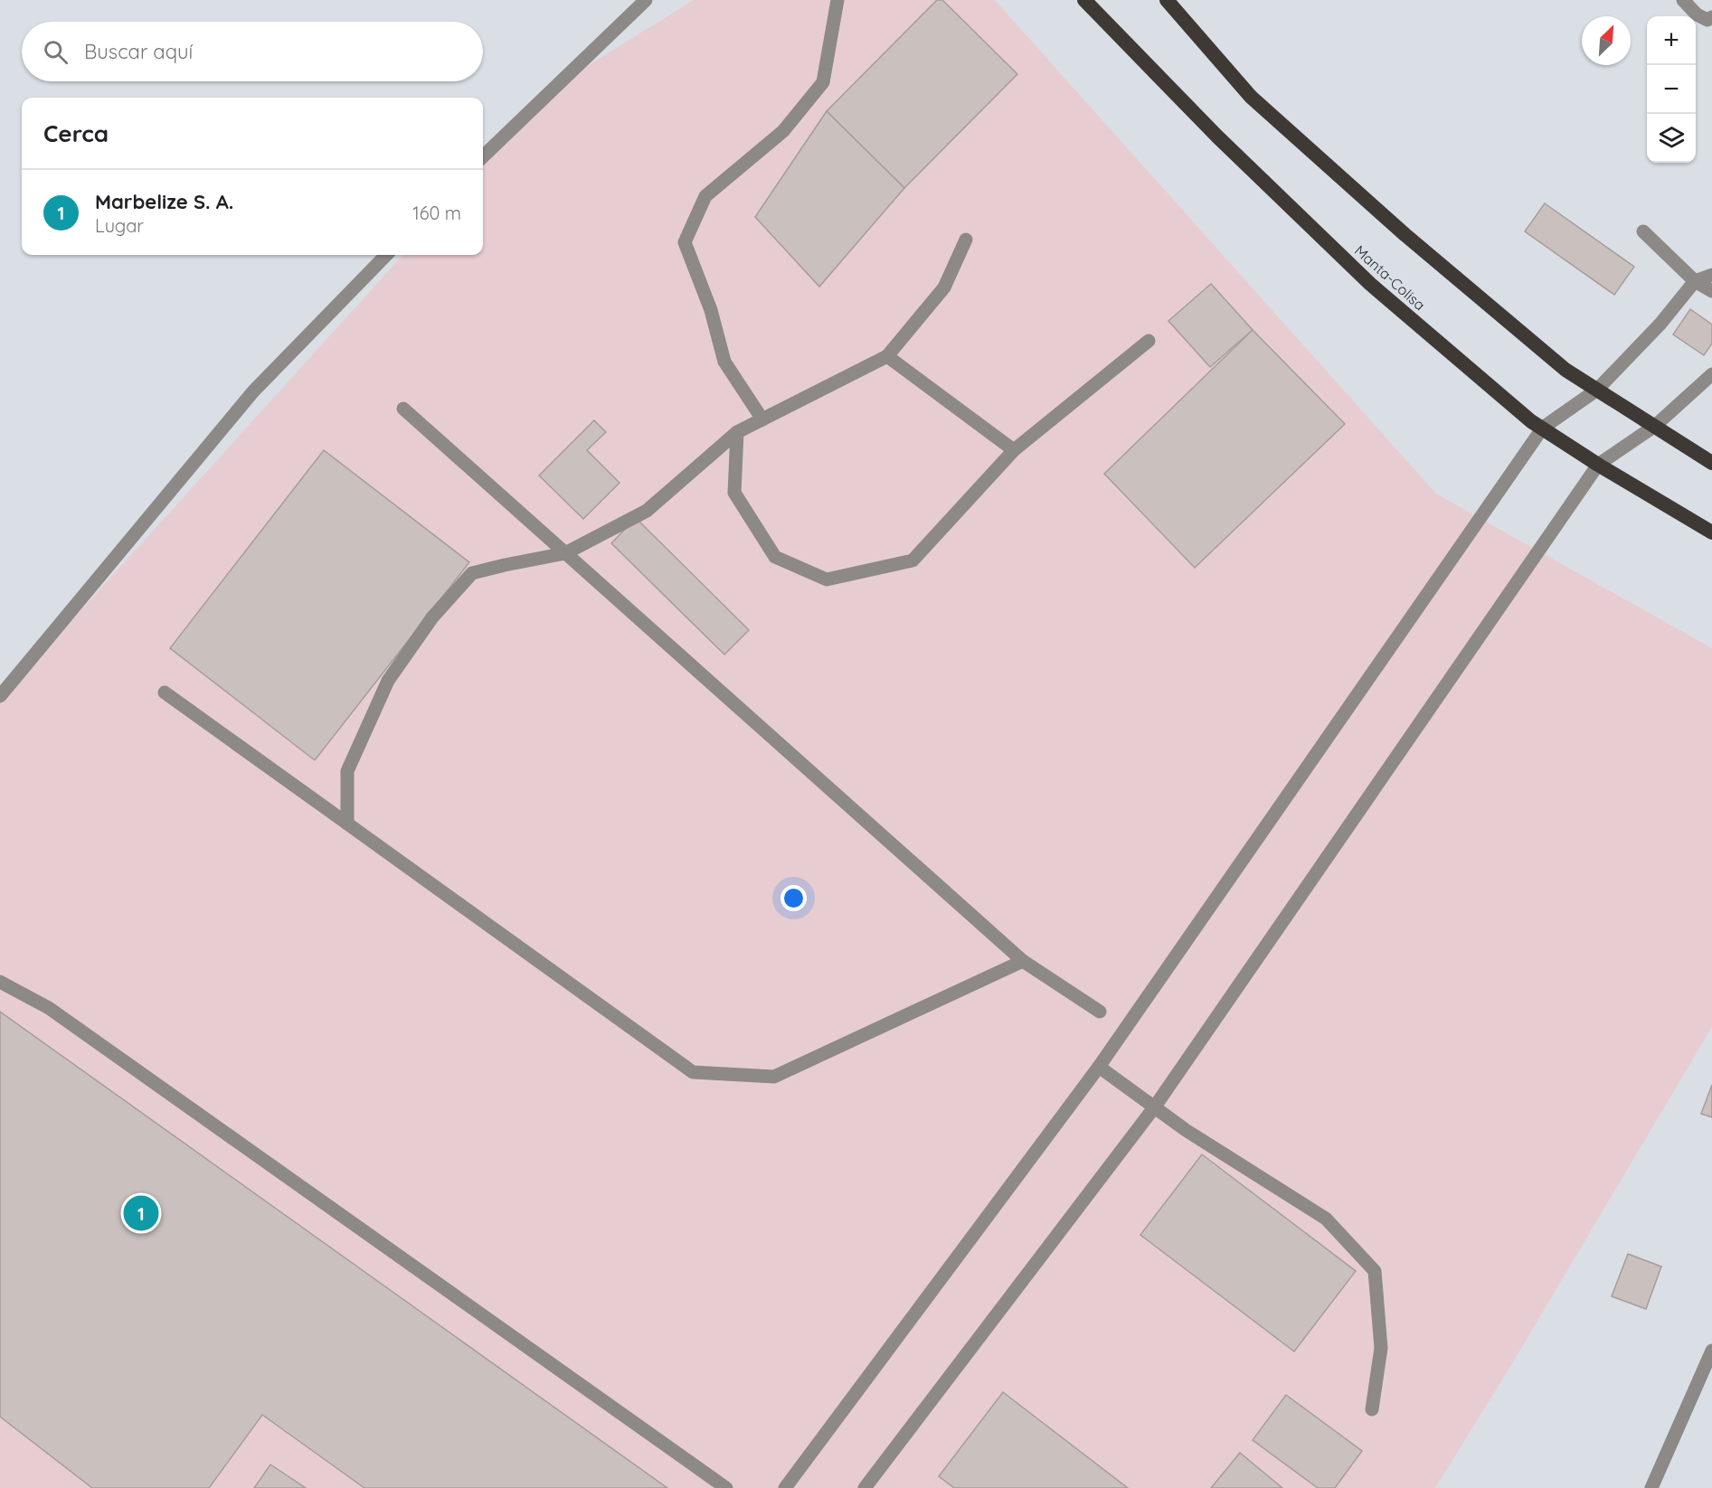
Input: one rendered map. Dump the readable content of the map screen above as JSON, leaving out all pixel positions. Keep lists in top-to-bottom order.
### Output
{
  "streets": {
    "highway": ["Manta-Colisa"]
  },
  "north": "top right",
  "page": {
    "map_buttons": ["+", "−"],
    "search": "Buscar aquí",
    "heading": "Cerca",
    "list": [
      {
        "mark": "1",
        "name": "Marbelize S. A.",
        "note": "Lugar",
        "value": "160 m"
      }
    ],
    "pins": "1"
  }
}
